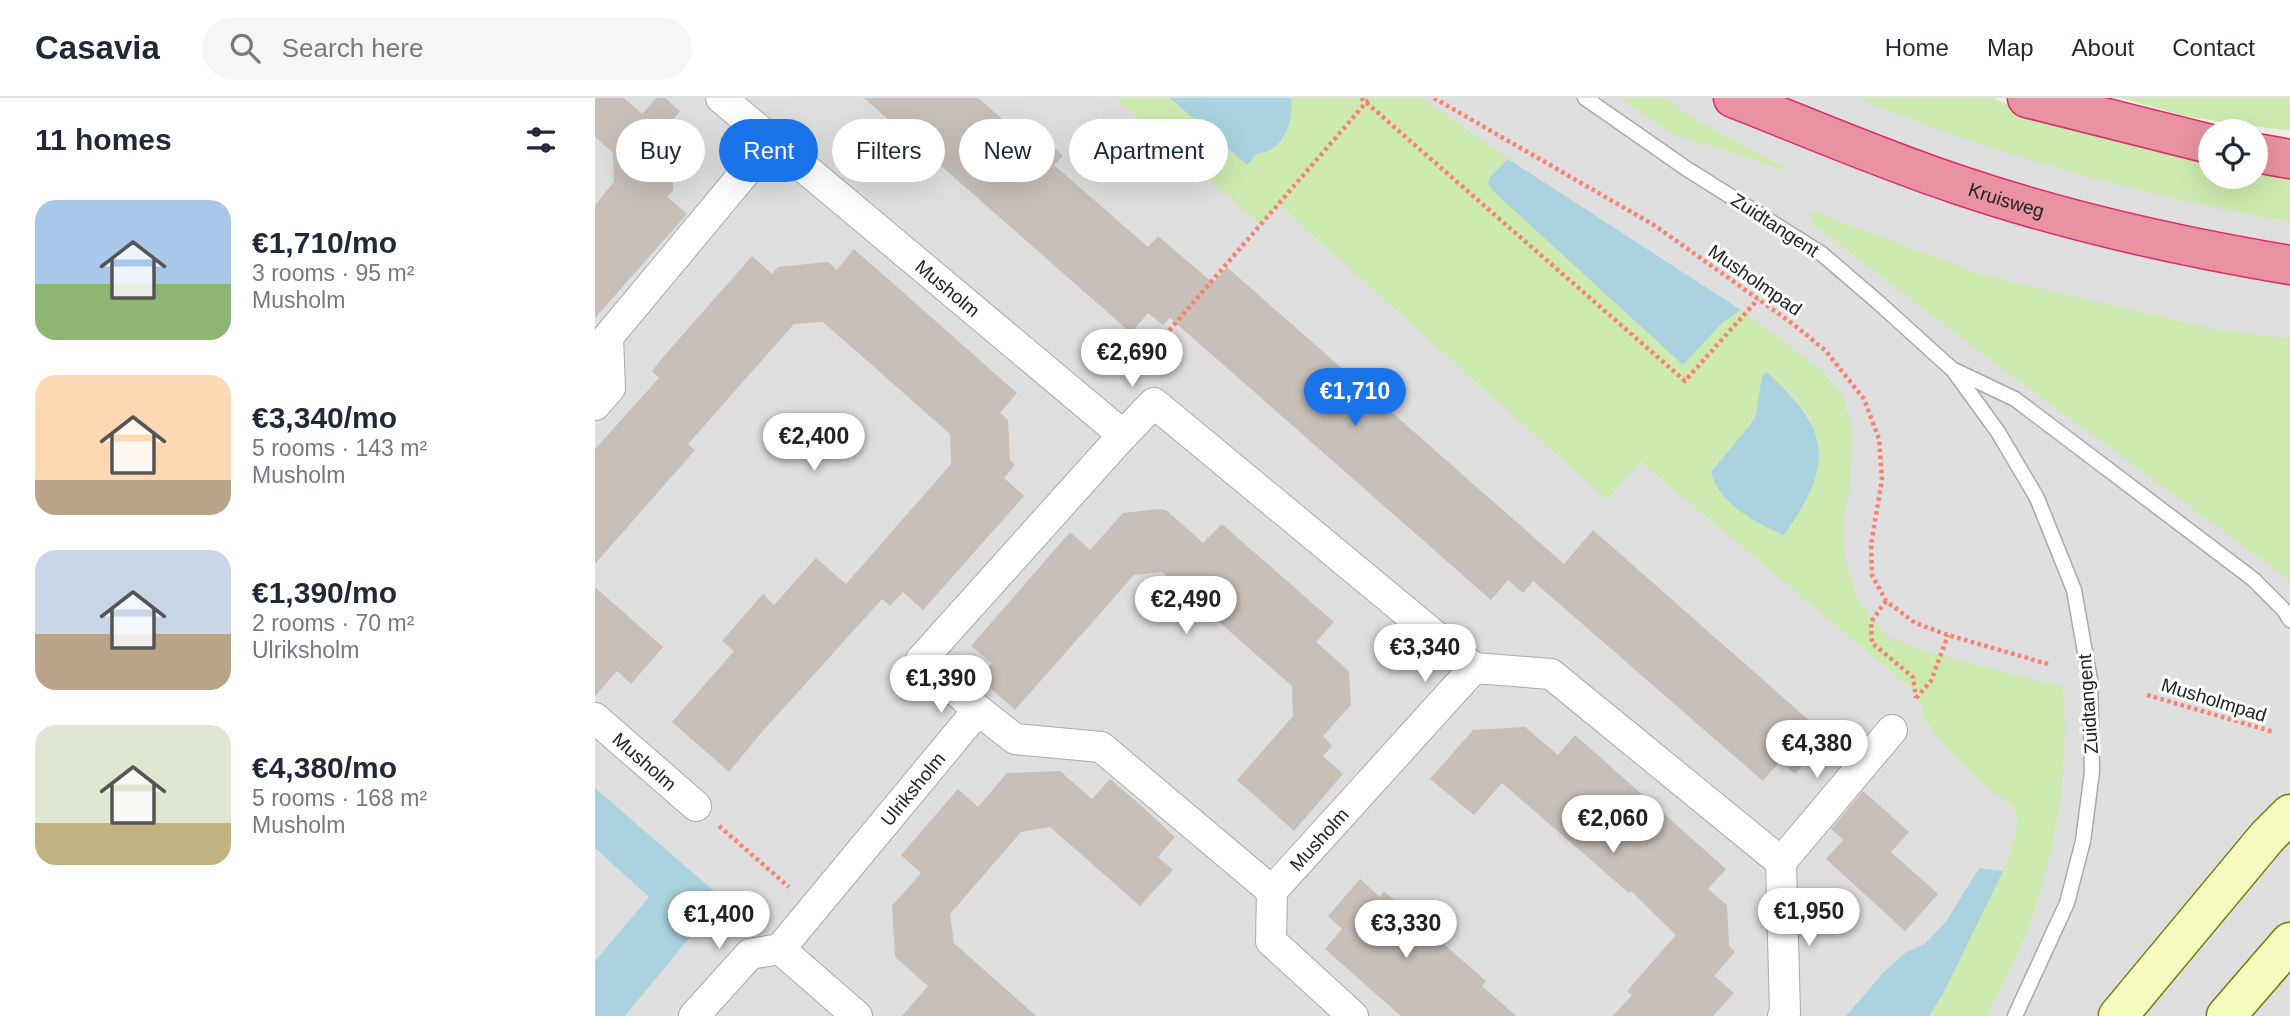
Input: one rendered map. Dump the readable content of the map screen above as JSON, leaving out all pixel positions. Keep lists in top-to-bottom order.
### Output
{
  "streets": {
    "highway": ["Kruisweg"],
    "street": ["Musholm", "Ulriksholm"],
    "lane": ["Zuidtangent"],
    "path": ["Musholmpad"]
  },
  "page": {
    "header": "Casavia",
    "search": "Search here",
    "nav": [
      "Home",
      "Map",
      "About",
      "Contact"
    ],
    "heading": "11 homes",
    "chip": [
      "Buy",
      "Rent",
      "Filters",
      "New",
      "Apartment"
    ],
    "list": [
      {
        "name": "€1,710/mo",
        "note": "3 rooms · 95 m² · Musholm"
      },
      {
        "name": "€3,340/mo",
        "note": "5 rooms · 143 m² · Musholm"
      },
      {
        "name": "€1,390/mo",
        "note": "2 rooms · 70 m² · Ulriksholm"
      },
      {
        "name": "€4,380/mo",
        "note": "5 rooms · 168 m² · Musholm"
      }
    ],
    "price": [
      "€2,690",
      "€1,710",
      "€2,400",
      "€2,490",
      "€3,340",
      "€1,390",
      "€4,380",
      "€2,060",
      "€1,950",
      "€1,400",
      "€3,330"
    ]
  }
}
